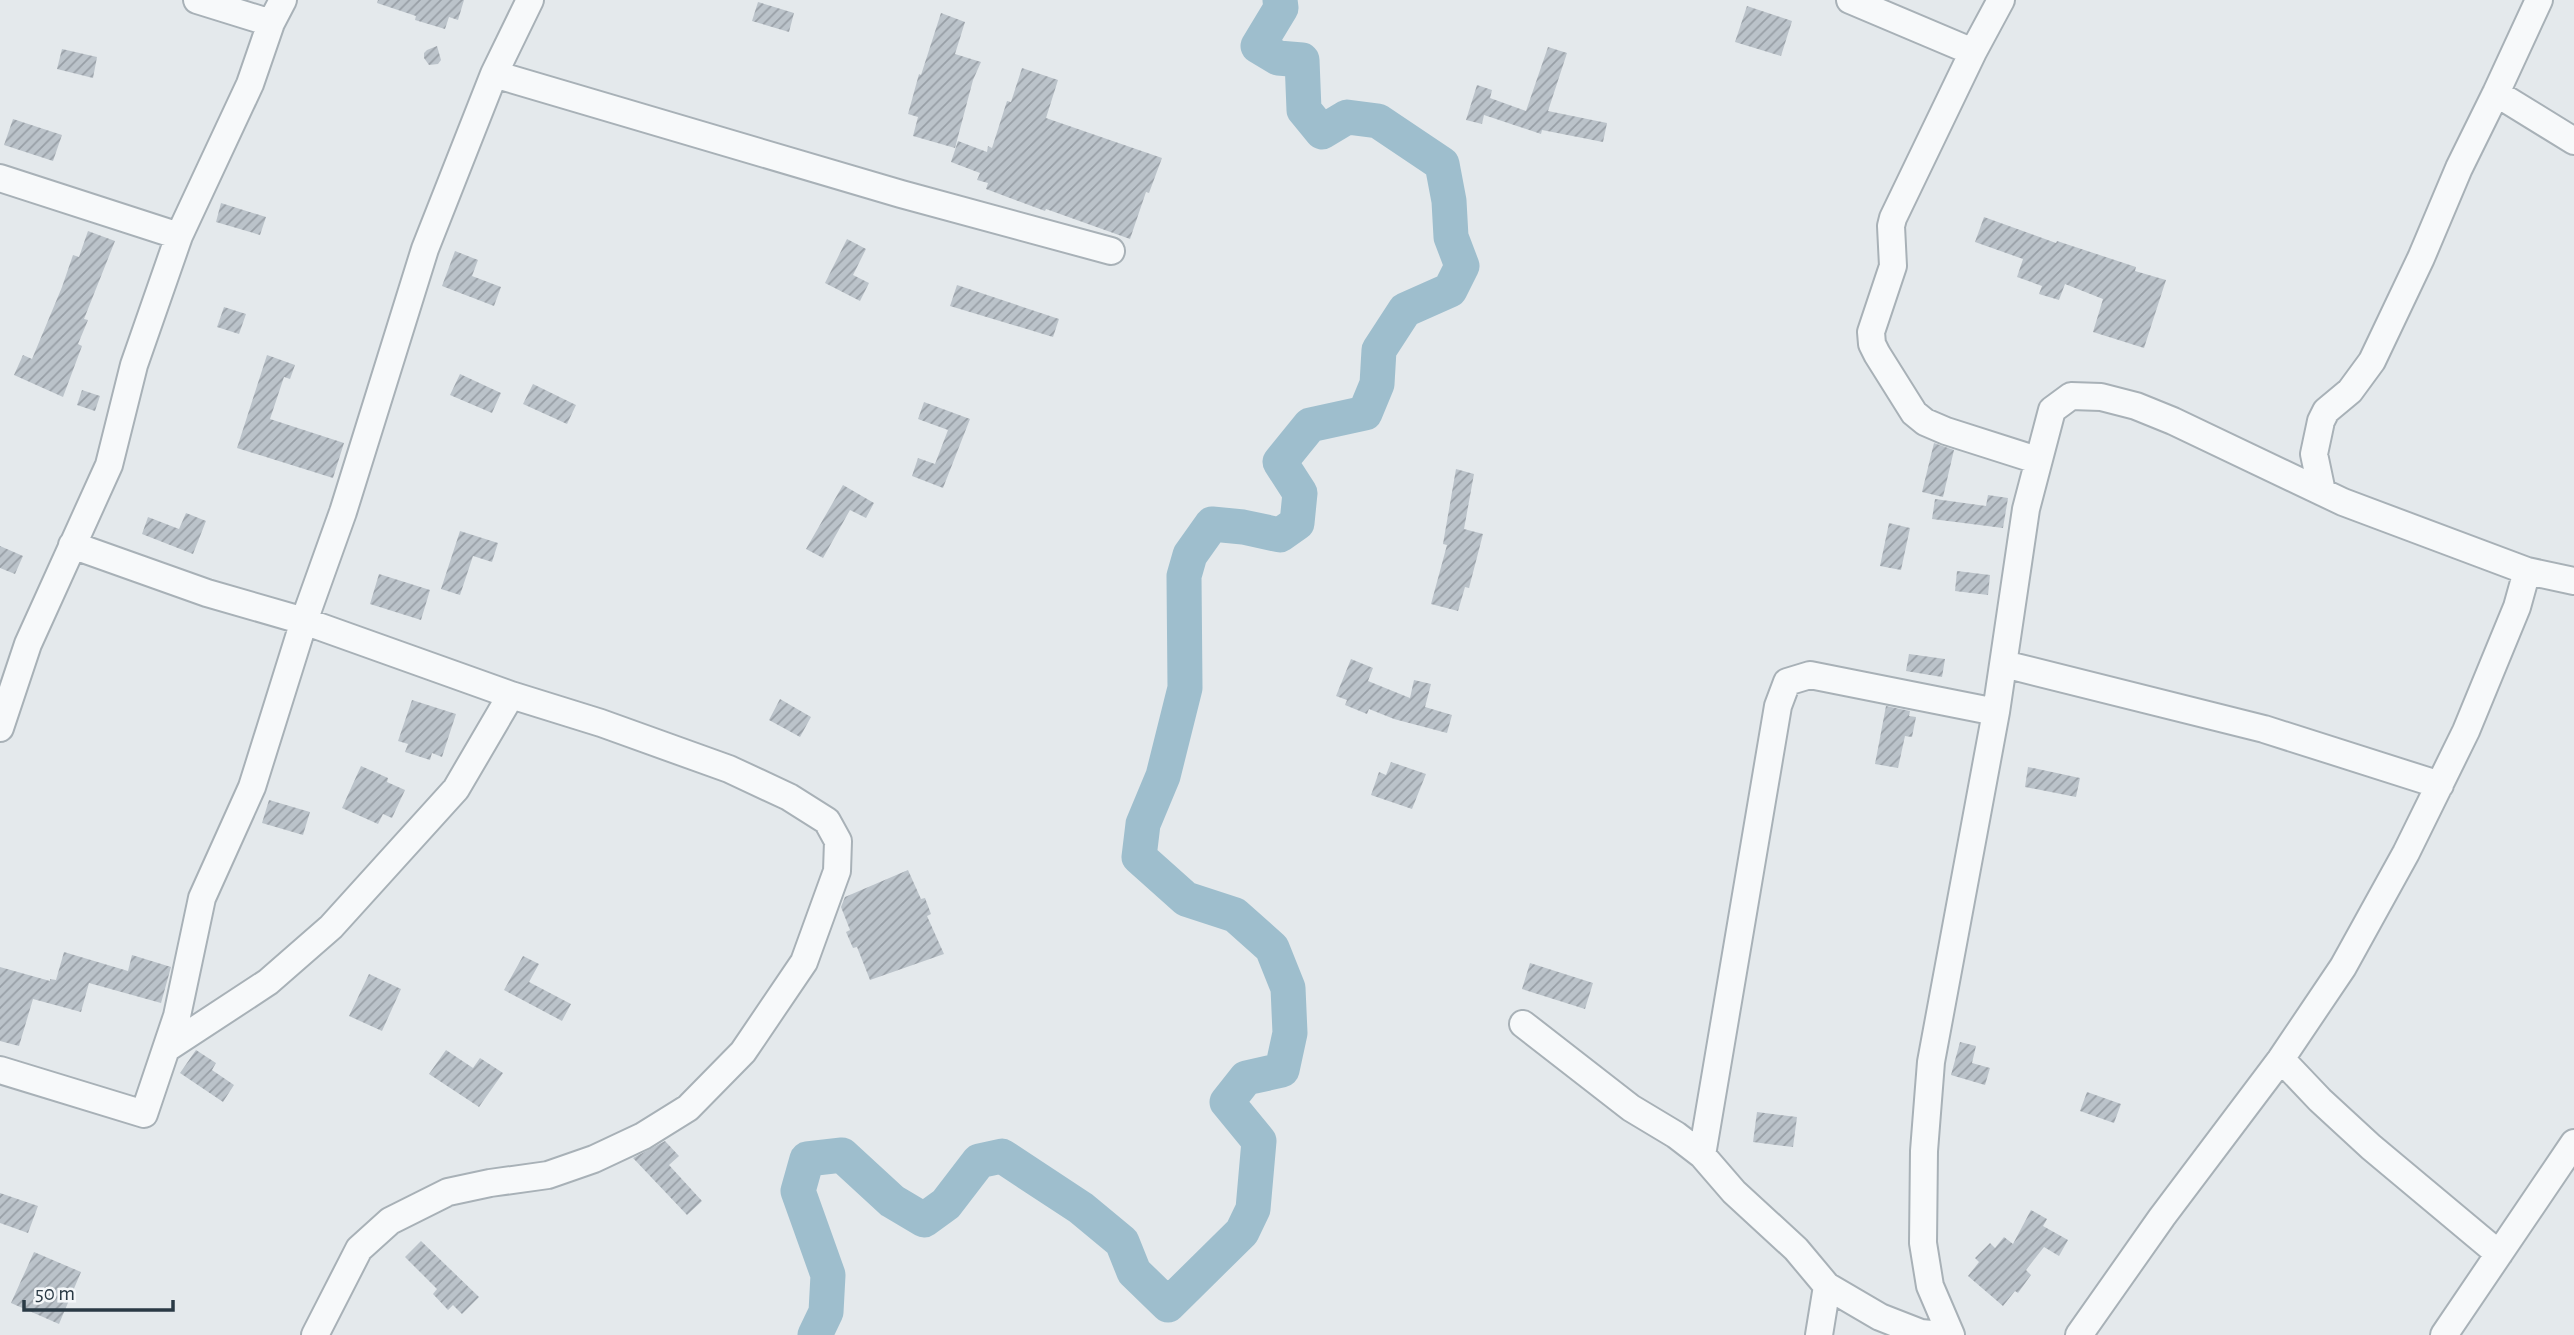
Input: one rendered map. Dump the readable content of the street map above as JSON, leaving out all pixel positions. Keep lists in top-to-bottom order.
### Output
{
  "scale_bar": "50 m"
}
